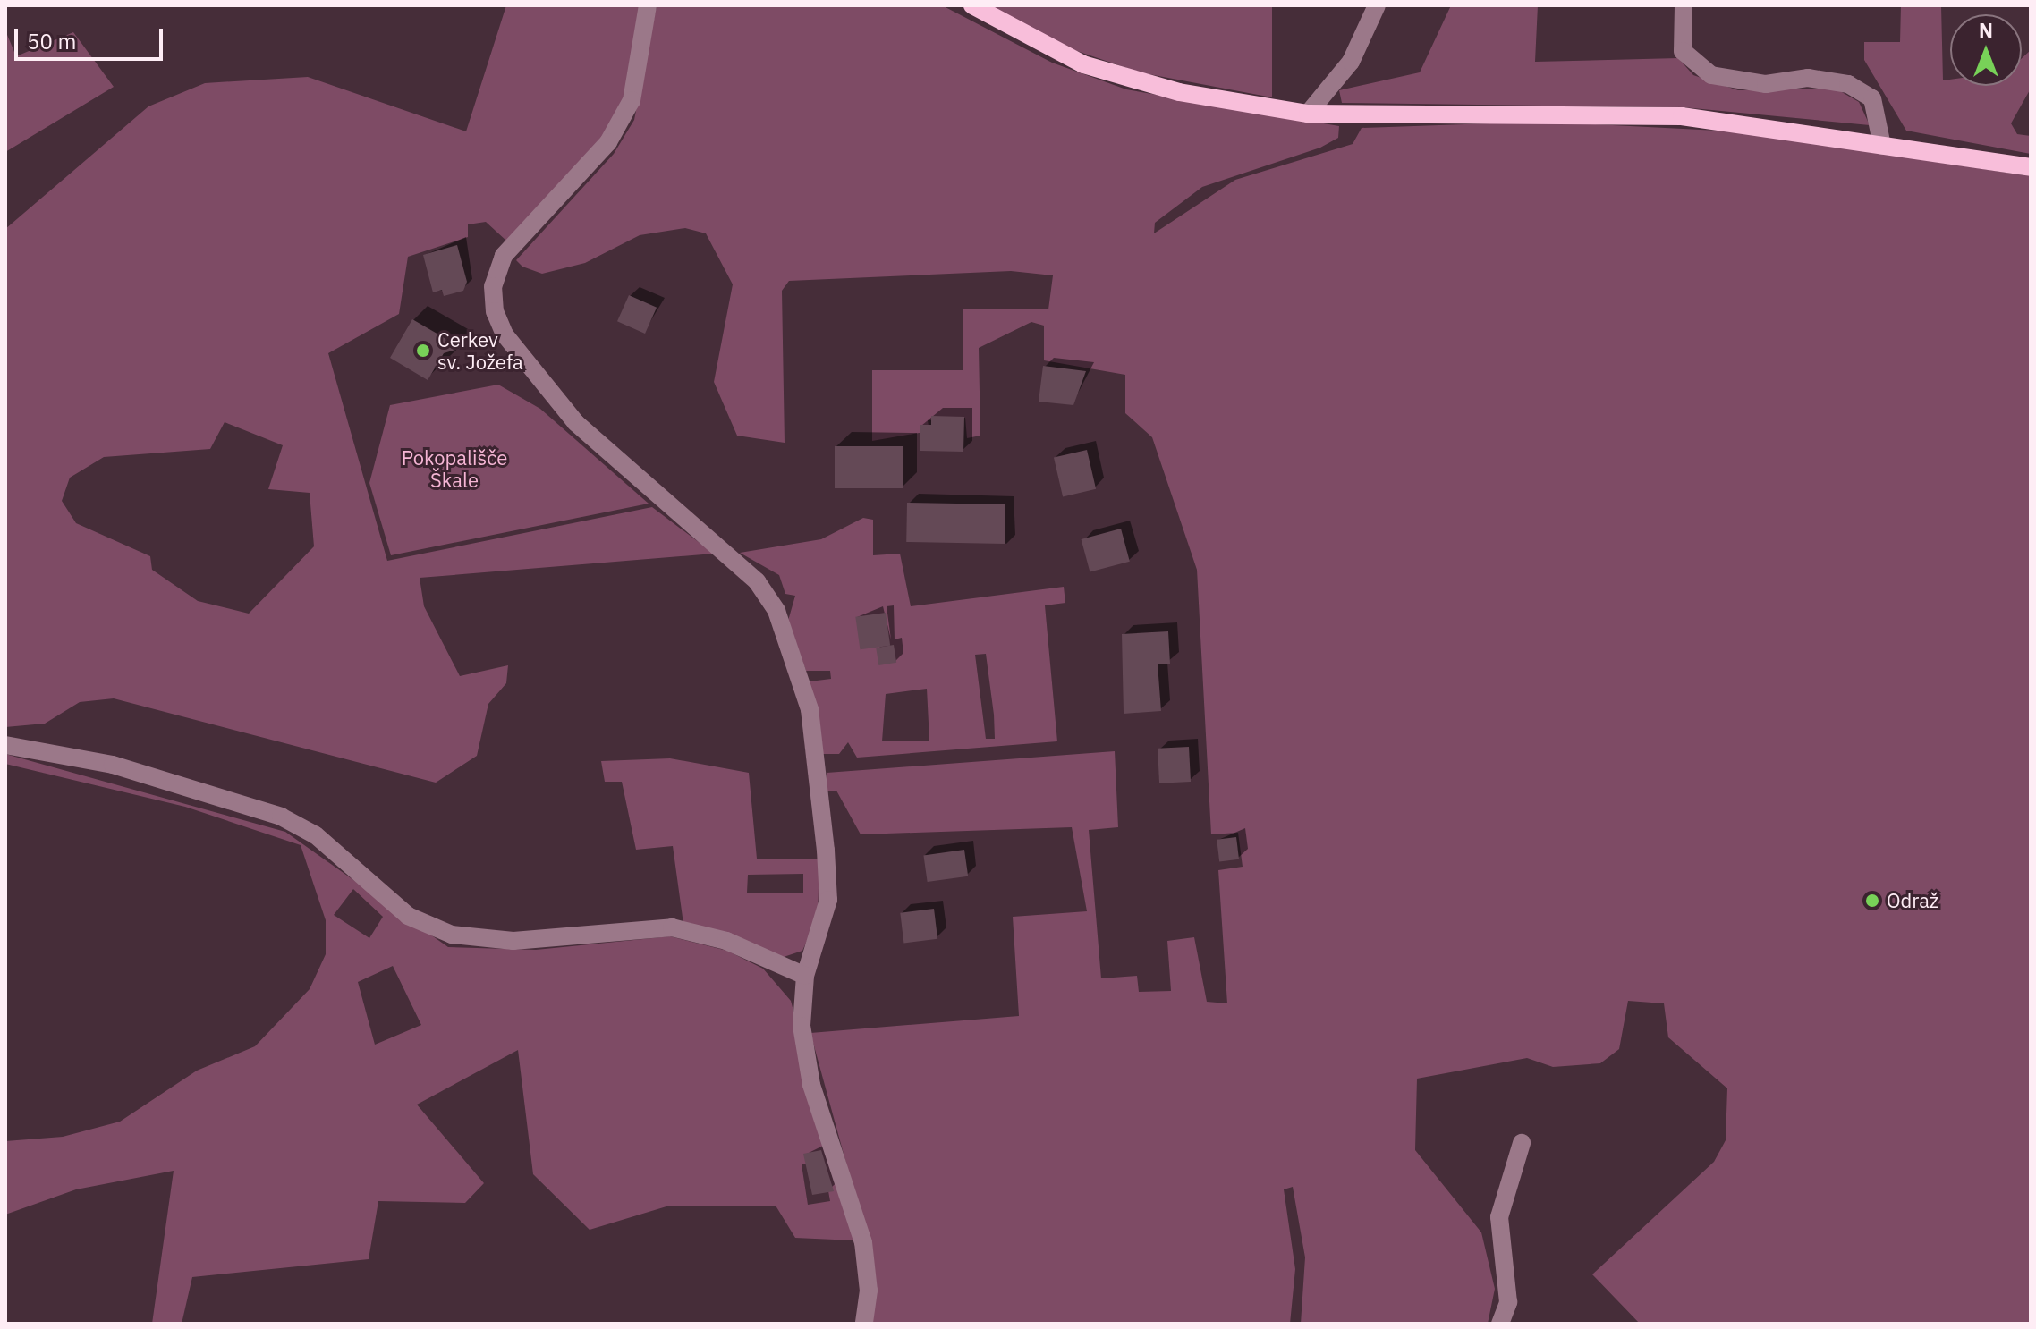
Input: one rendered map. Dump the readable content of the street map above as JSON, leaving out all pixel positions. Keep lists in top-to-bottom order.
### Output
{
  "parks": ["Pokopališče Škale"],
  "places": ["Cerkev sv. Jožefa", "Odraž"],
  "scale_bar": "50 m",
  "north": "top"
}
